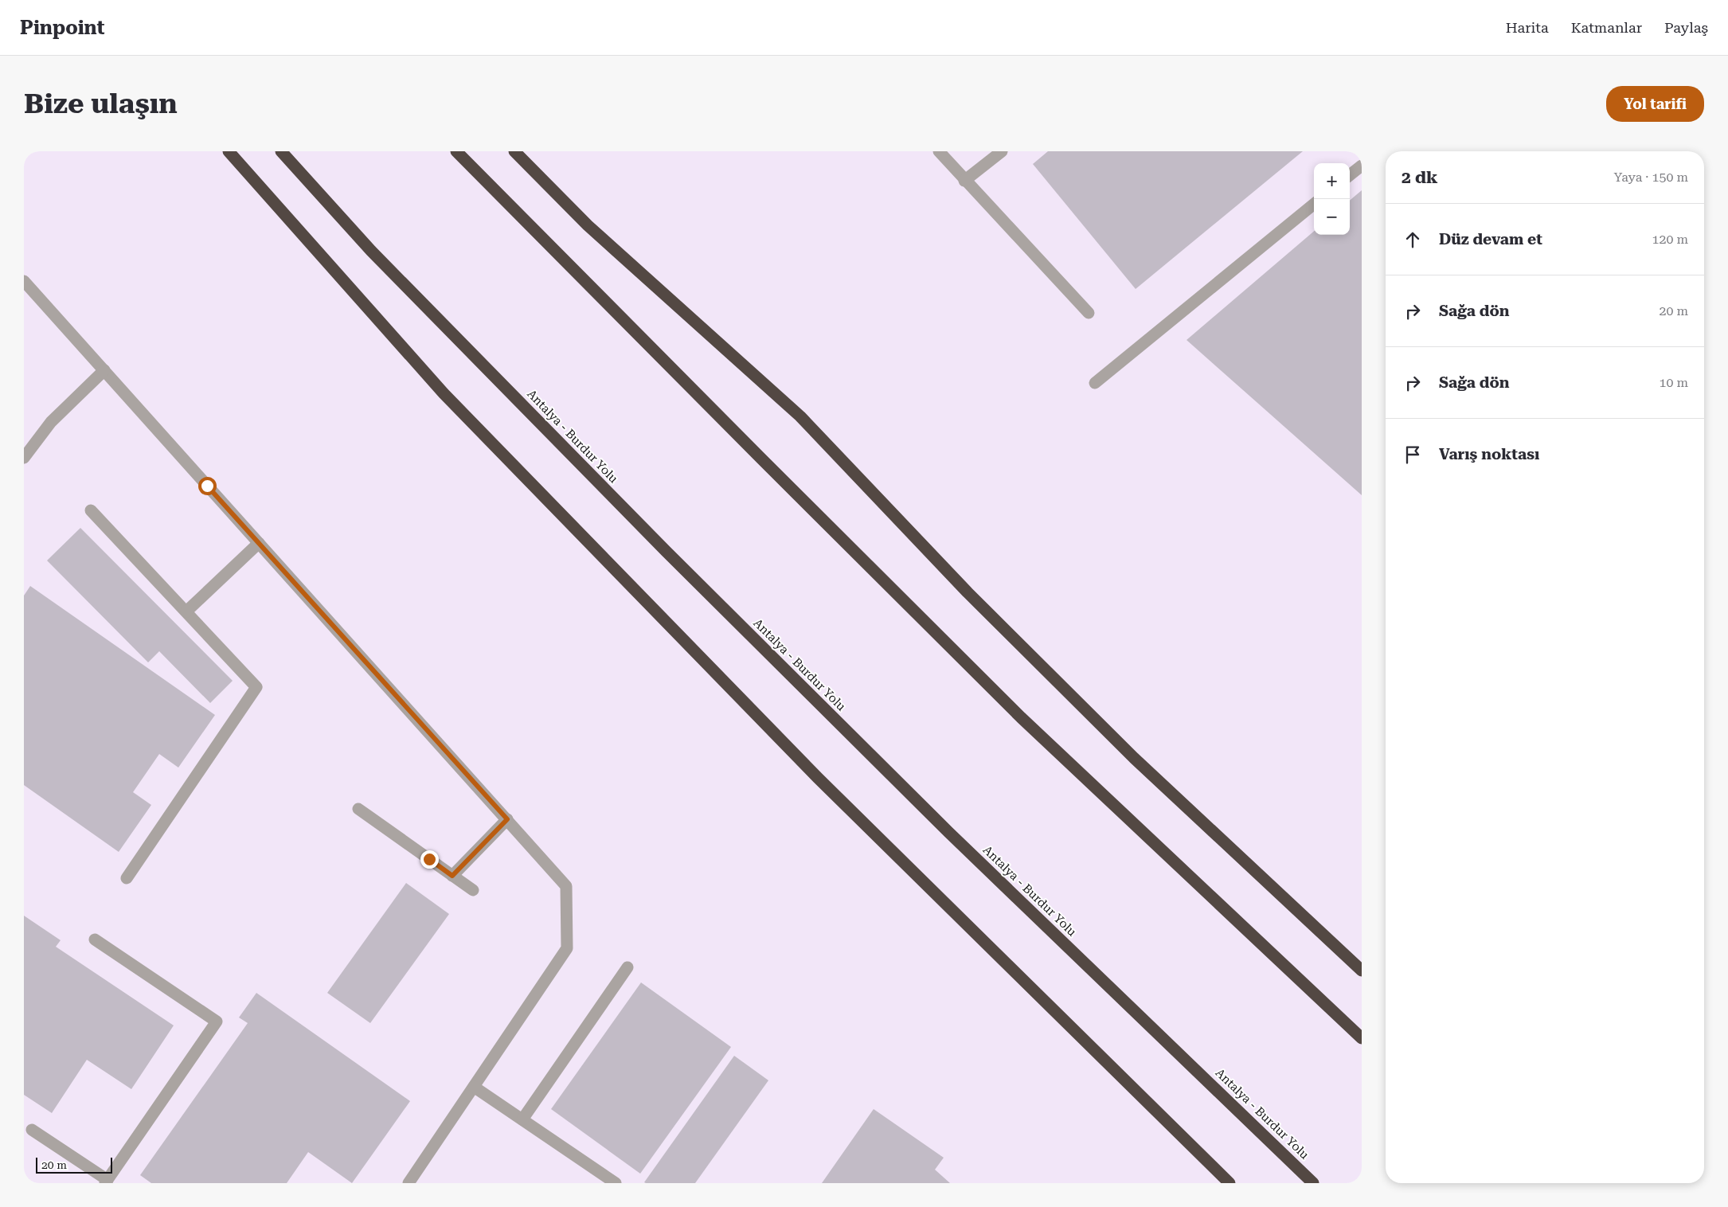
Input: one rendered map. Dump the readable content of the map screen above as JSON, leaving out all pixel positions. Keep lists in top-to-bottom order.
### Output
{
  "streets": {
    "highway": ["Antalya - Burdur Yolu"]
  },
  "scale_bar": "20 m",
  "page": {
    "header": "Pinpoint",
    "nav": ["Harita", "Katmanlar", "Paylaş"],
    "buttons": "Yol tarifi",
    "title": "Bize ulaşın",
    "heading": ["2 dk", "Yaya · 150 m"],
    "map_buttons": ["+", "−"],
    "list": [
      ["Düz devam et", "120 m"],
      ["Sağa dön", "20 m"],
      ["Sağa dön", "10 m"],
      "Varış noktası"
    ],
    "scale": "20 m"
  }
}
